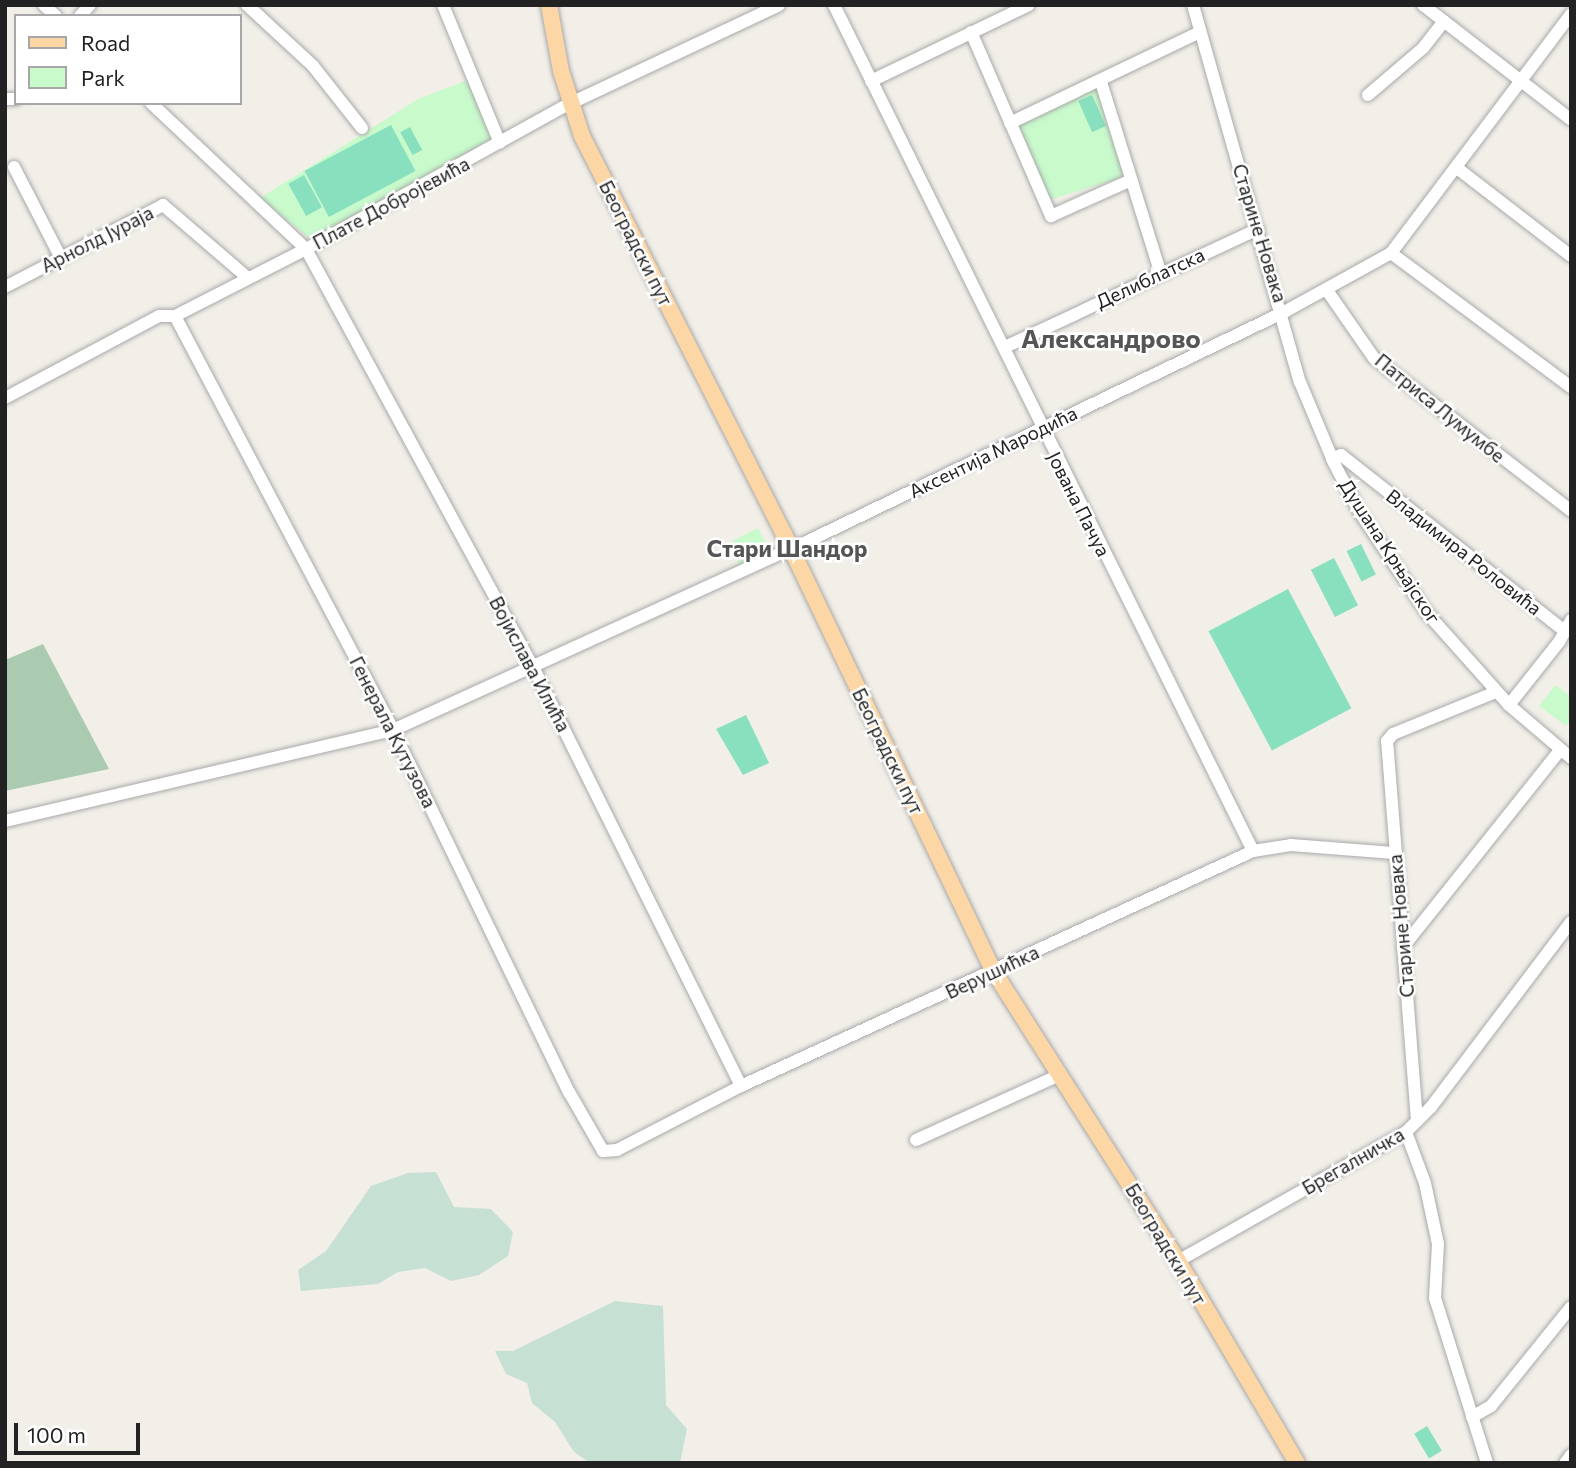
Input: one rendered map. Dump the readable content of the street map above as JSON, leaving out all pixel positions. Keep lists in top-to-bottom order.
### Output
{
  "streets": {
    "main road": ["Београдски пут"],
    "street": [
      "Плате Добројевића",
      "Старине Новака",
      "Арнолд Јураја",
      "Делиблатска",
      "Патриса Лумумбе",
      "Аксентија Мародића",
      "Јована Пачуа",
      "Душана Крњајског",
      "Владимира Роловића",
      "Војислава Илића",
      "Генерала Кутузова",
      "Верушићка",
      "Брегалничка"
    ]
  },
  "crossings": [
    ["Плате Добројевића", "Арнолд Јураја"],
    ["Плате Добројевића", "Београдски пут"],
    ["Плате Добројевића", "Војислава Илића"],
    ["Плате Добројевића", "Генерала Кутузова"],
    ["Старине Новака", "Делиблатска"],
    ["Старине Новака", "Аксентија Мародића"],
    ["Старине Новака", "Душана Крњајског"],
    ["Старине Новака", "Владимира Роловића"],
    ["Старине Новака", "Верушићка"],
    ["Старине Новака", "Брегалничка"],
    ["Београдски пут", "Аксентија Мародића"],
    ["Београдски пут", "Верушићка"],
    ["Београдски пут", "Брегалничка"],
    ["Делиблатска", "Јована Пачуа"],
    ["Патриса Лумумбе", "Аксентија Мародића"],
    ["Аксентија Мародића", "Јована Пачуа"],
    ["Аксентија Мародића", "Војислава Илића"],
    ["Аксентија Мародића", "Генерала Кутузова"],
    ["Јована Пачуа", "Верушићка"],
    ["Душана Крњајског", "Владимира Роловића"],
    ["Војислава Илића", "Верушићка"],
    ["Генерала Кутузова", "Верушићка"]
  ],
  "districts": ["Александрово", "Стари Шандор"],
  "legend": ["Road", "Park"],
  "scale_bar": "100 m"
}
